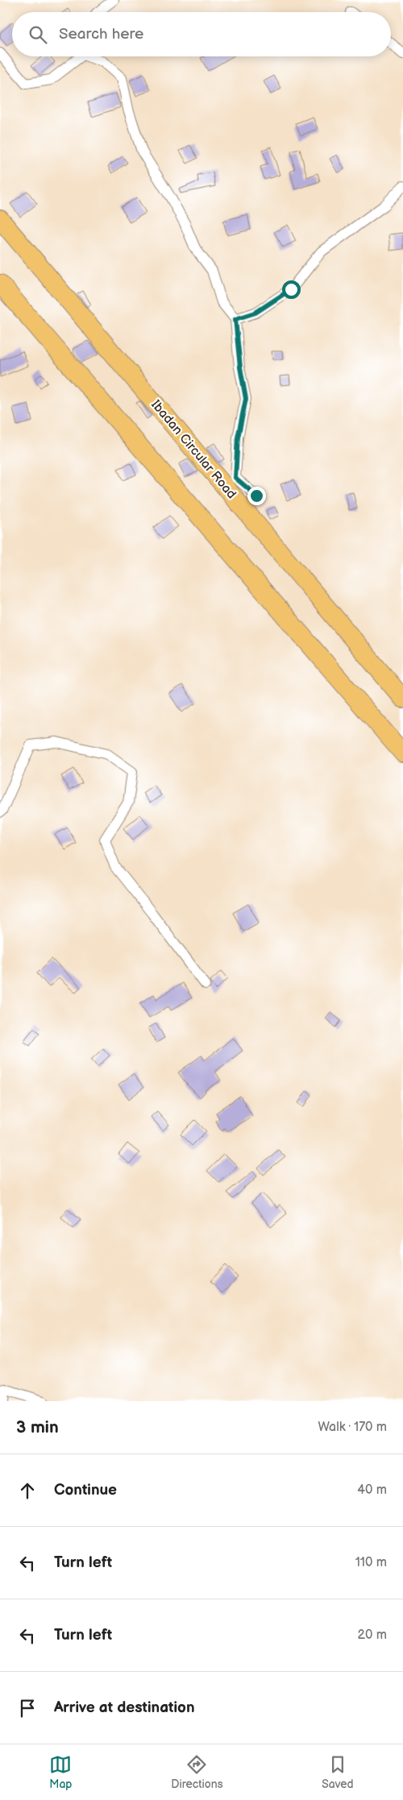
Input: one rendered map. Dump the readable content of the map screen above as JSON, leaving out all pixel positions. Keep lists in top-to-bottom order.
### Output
{
  "streets": {
    "highway": ["Ibadan Circular Road"]
  },
  "page": {
    "search": "Search here",
    "heading": ["3 min", "Walk · 170 m"],
    "list": [
      ["Continue", "40 m"],
      ["Turn left", "110 m"],
      ["Turn left", "20 m"],
      "Arrive at destination"
    ],
    "nav": ["Map", "Directions", "Saved"]
  }
}
